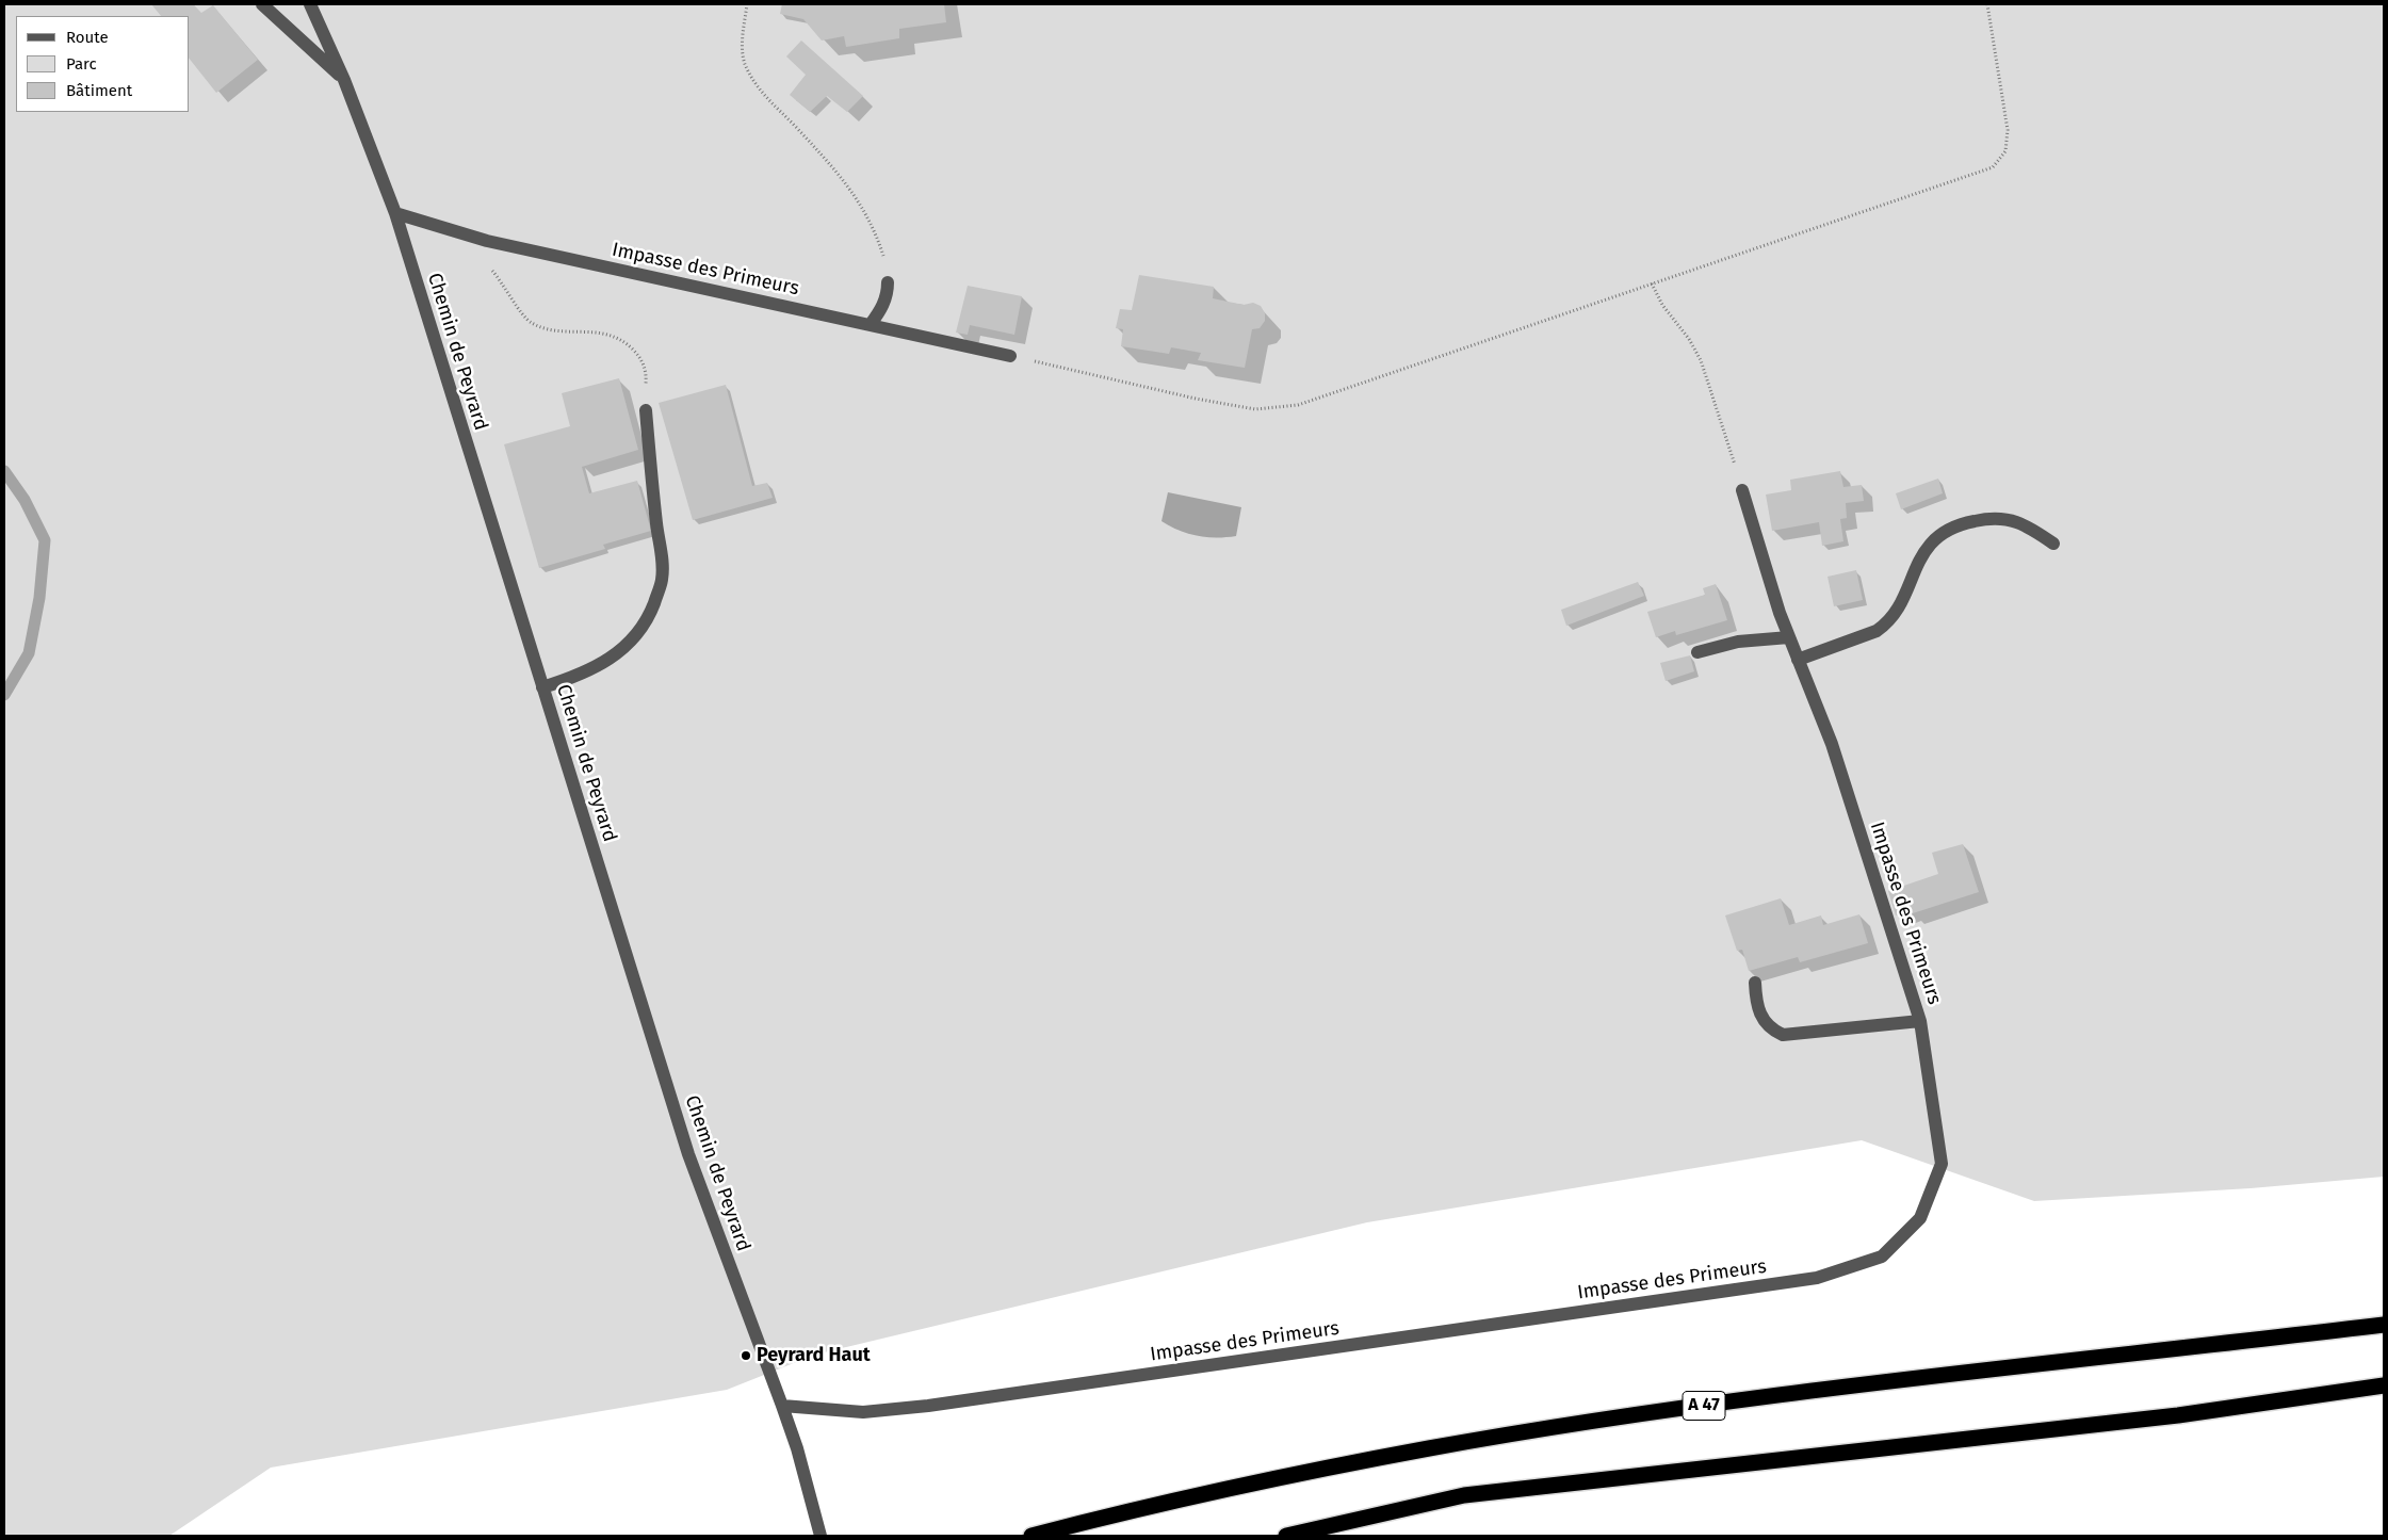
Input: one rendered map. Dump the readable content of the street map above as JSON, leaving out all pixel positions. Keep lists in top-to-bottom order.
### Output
{
  "streets": {
    "highway": ["A 47"],
    "street": ["Impasse des Primeurs", "Chemin de Peyrard"]
  },
  "crossings": [
    ["Impasse des Primeurs", "Chemin de Peyrard"]
  ],
  "places": ["Peyrard Haut"],
  "legend": ["Route", "Parc", "Bâtiment"]
}
